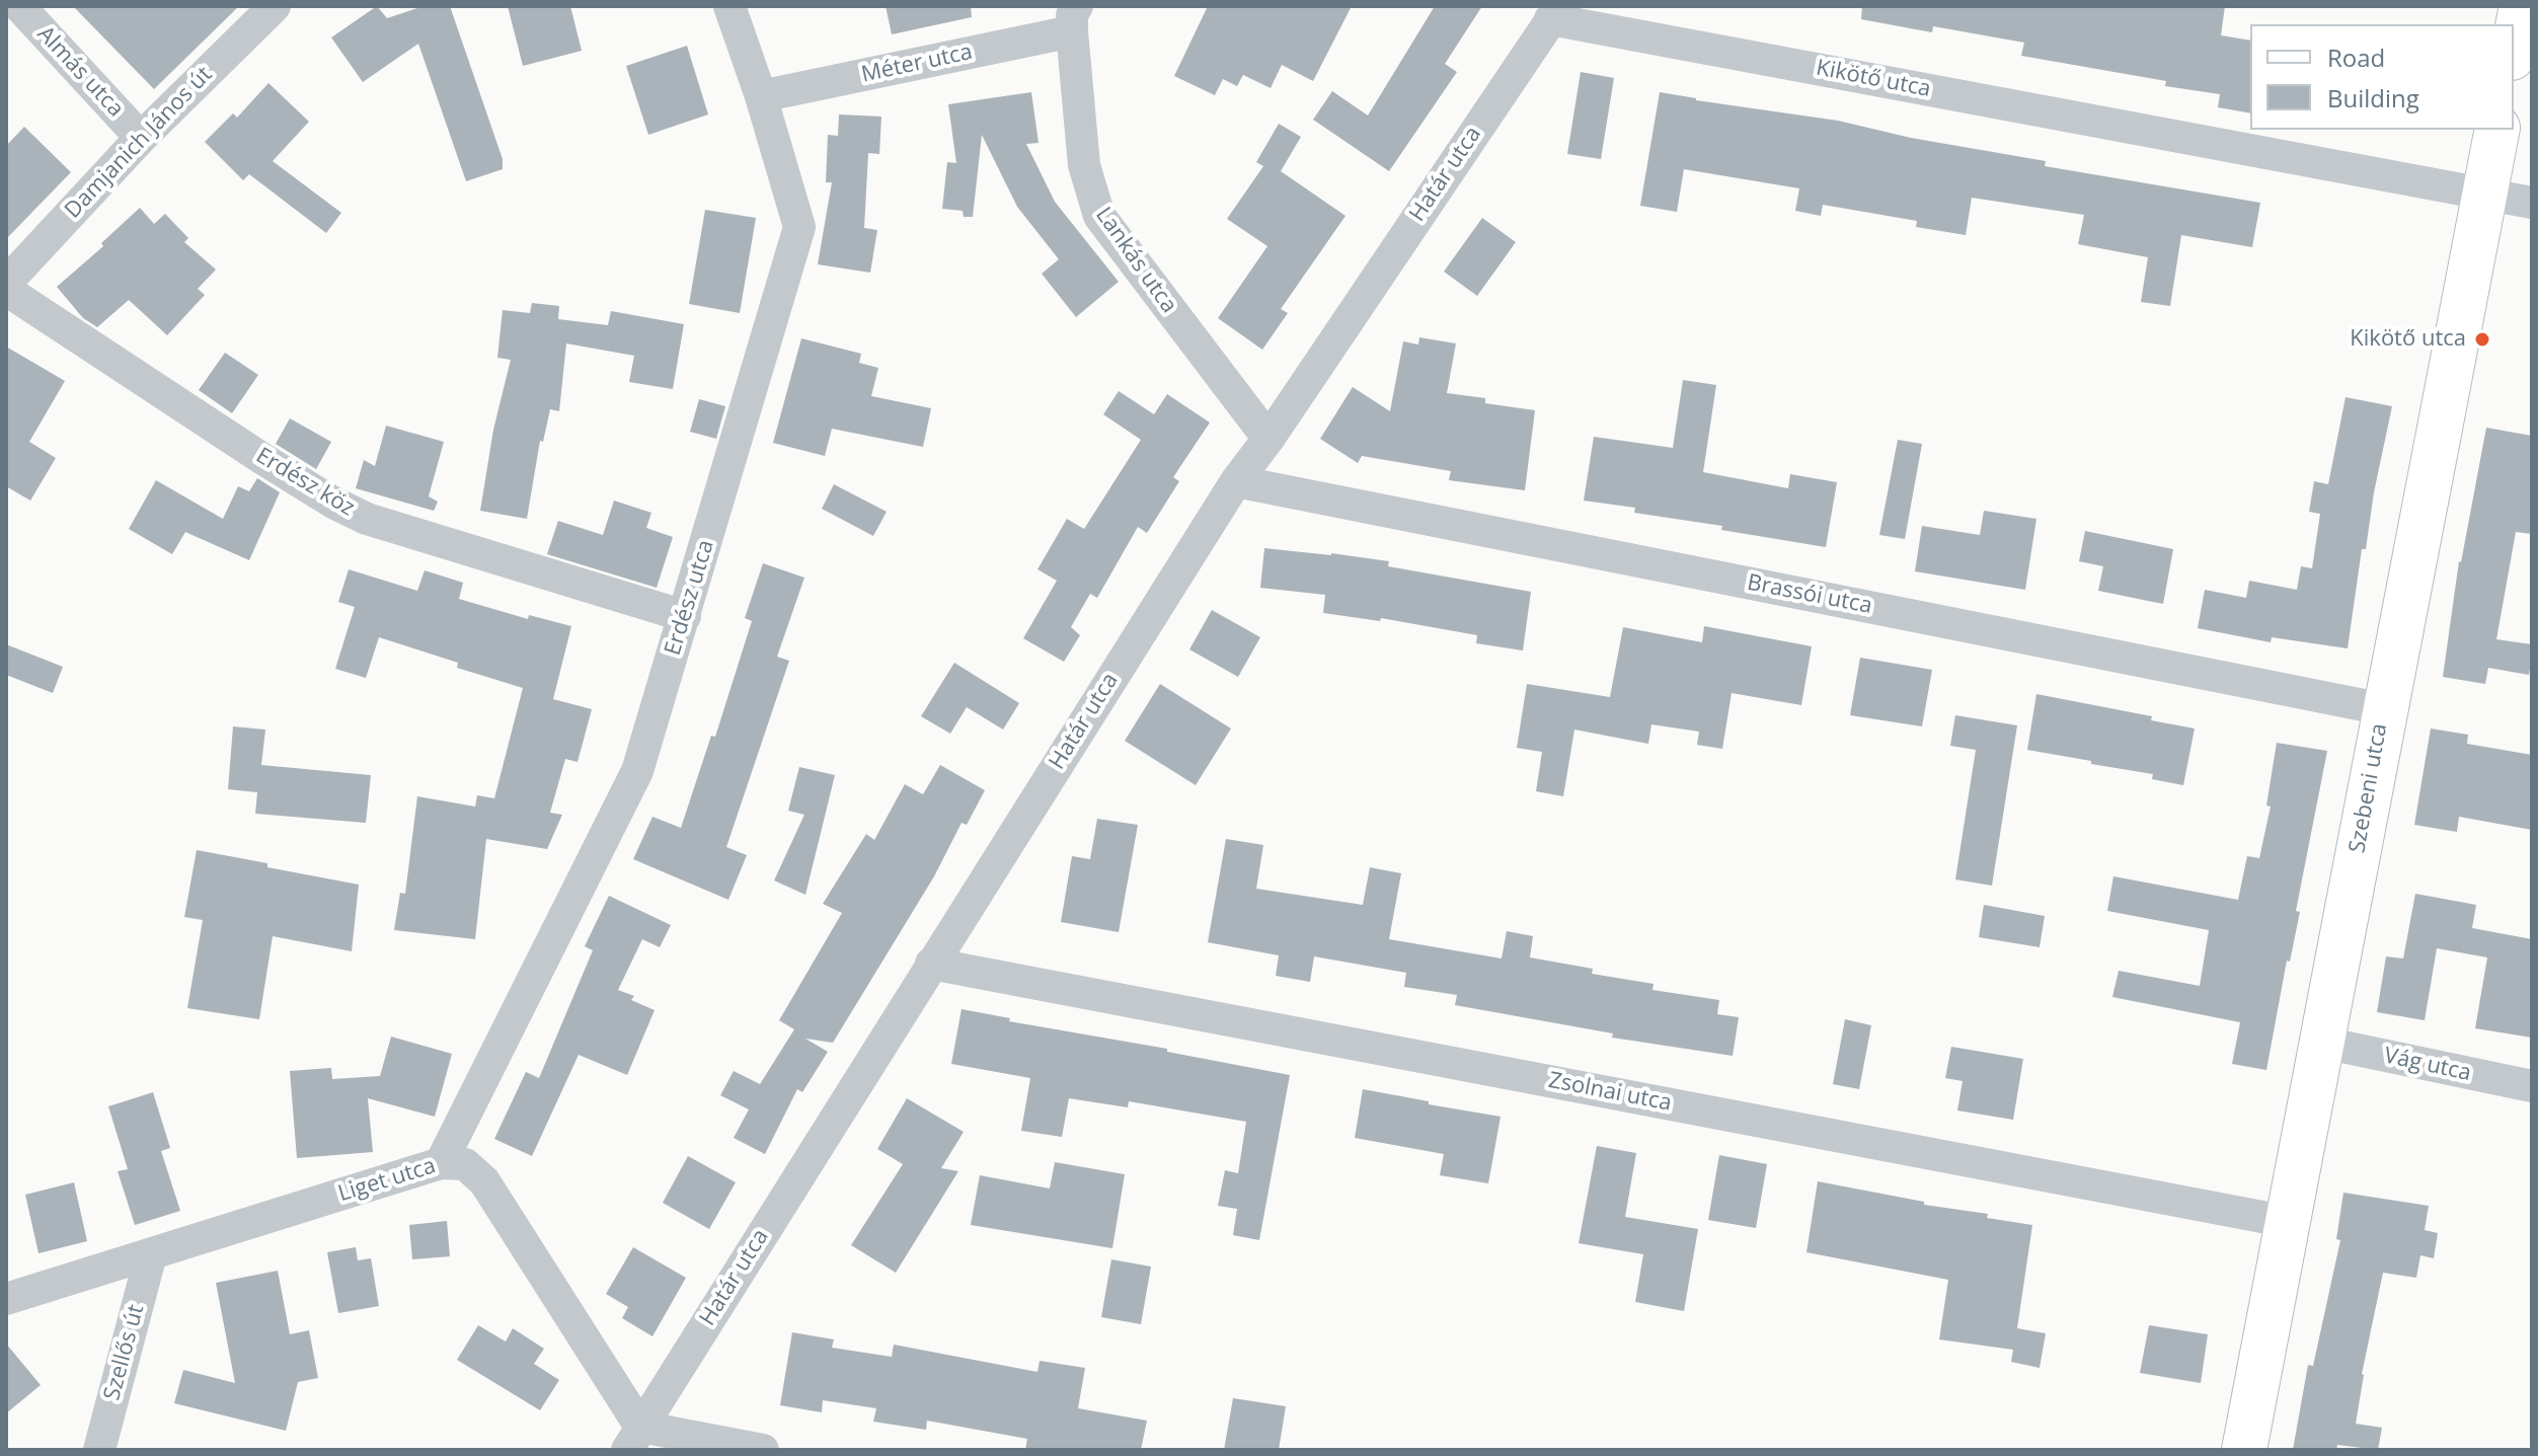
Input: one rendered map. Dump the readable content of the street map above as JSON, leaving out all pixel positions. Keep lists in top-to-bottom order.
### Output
{
  "streets": {
    "street": [
      "Méter utca",
      "Almás utca",
      "Kikötő utca",
      "Damjanich János út",
      "Határ utca",
      "Lankás utca",
      "Erdész köz",
      "Brassói utca",
      "Erdész utca",
      "Szebeni utca",
      "Vág utca",
      "Zsolnai utca",
      "Liget utca",
      "Szellős út"
    ]
  },
  "crossings": [
    ["Méter utca", "Lankás utca"],
    ["Méter utca", "Erdész utca"],
    ["Almás utca", "Damjanich János út"],
    ["Kikötő utca", "Határ utca"],
    ["Kikötő utca", "Szebeni utca"],
    ["Határ utca", "Lankás utca"],
    ["Határ utca", "Brassói utca"],
    ["Határ utca", "Zsolnai utca"],
    ["Határ utca", "Liget utca"],
    ["Erdész köz", "Erdész utca"],
    ["Brassói utca", "Szebeni utca"],
    ["Erdész utca", "Liget utca"],
    ["Szebeni utca", "Vág utca"],
    ["Szebeni utca", "Zsolnai utca"],
    ["Liget utca", "Szellős út"]
  ],
  "places": ["Kikötő utca"],
  "legend": ["Road", "Building"]
}
